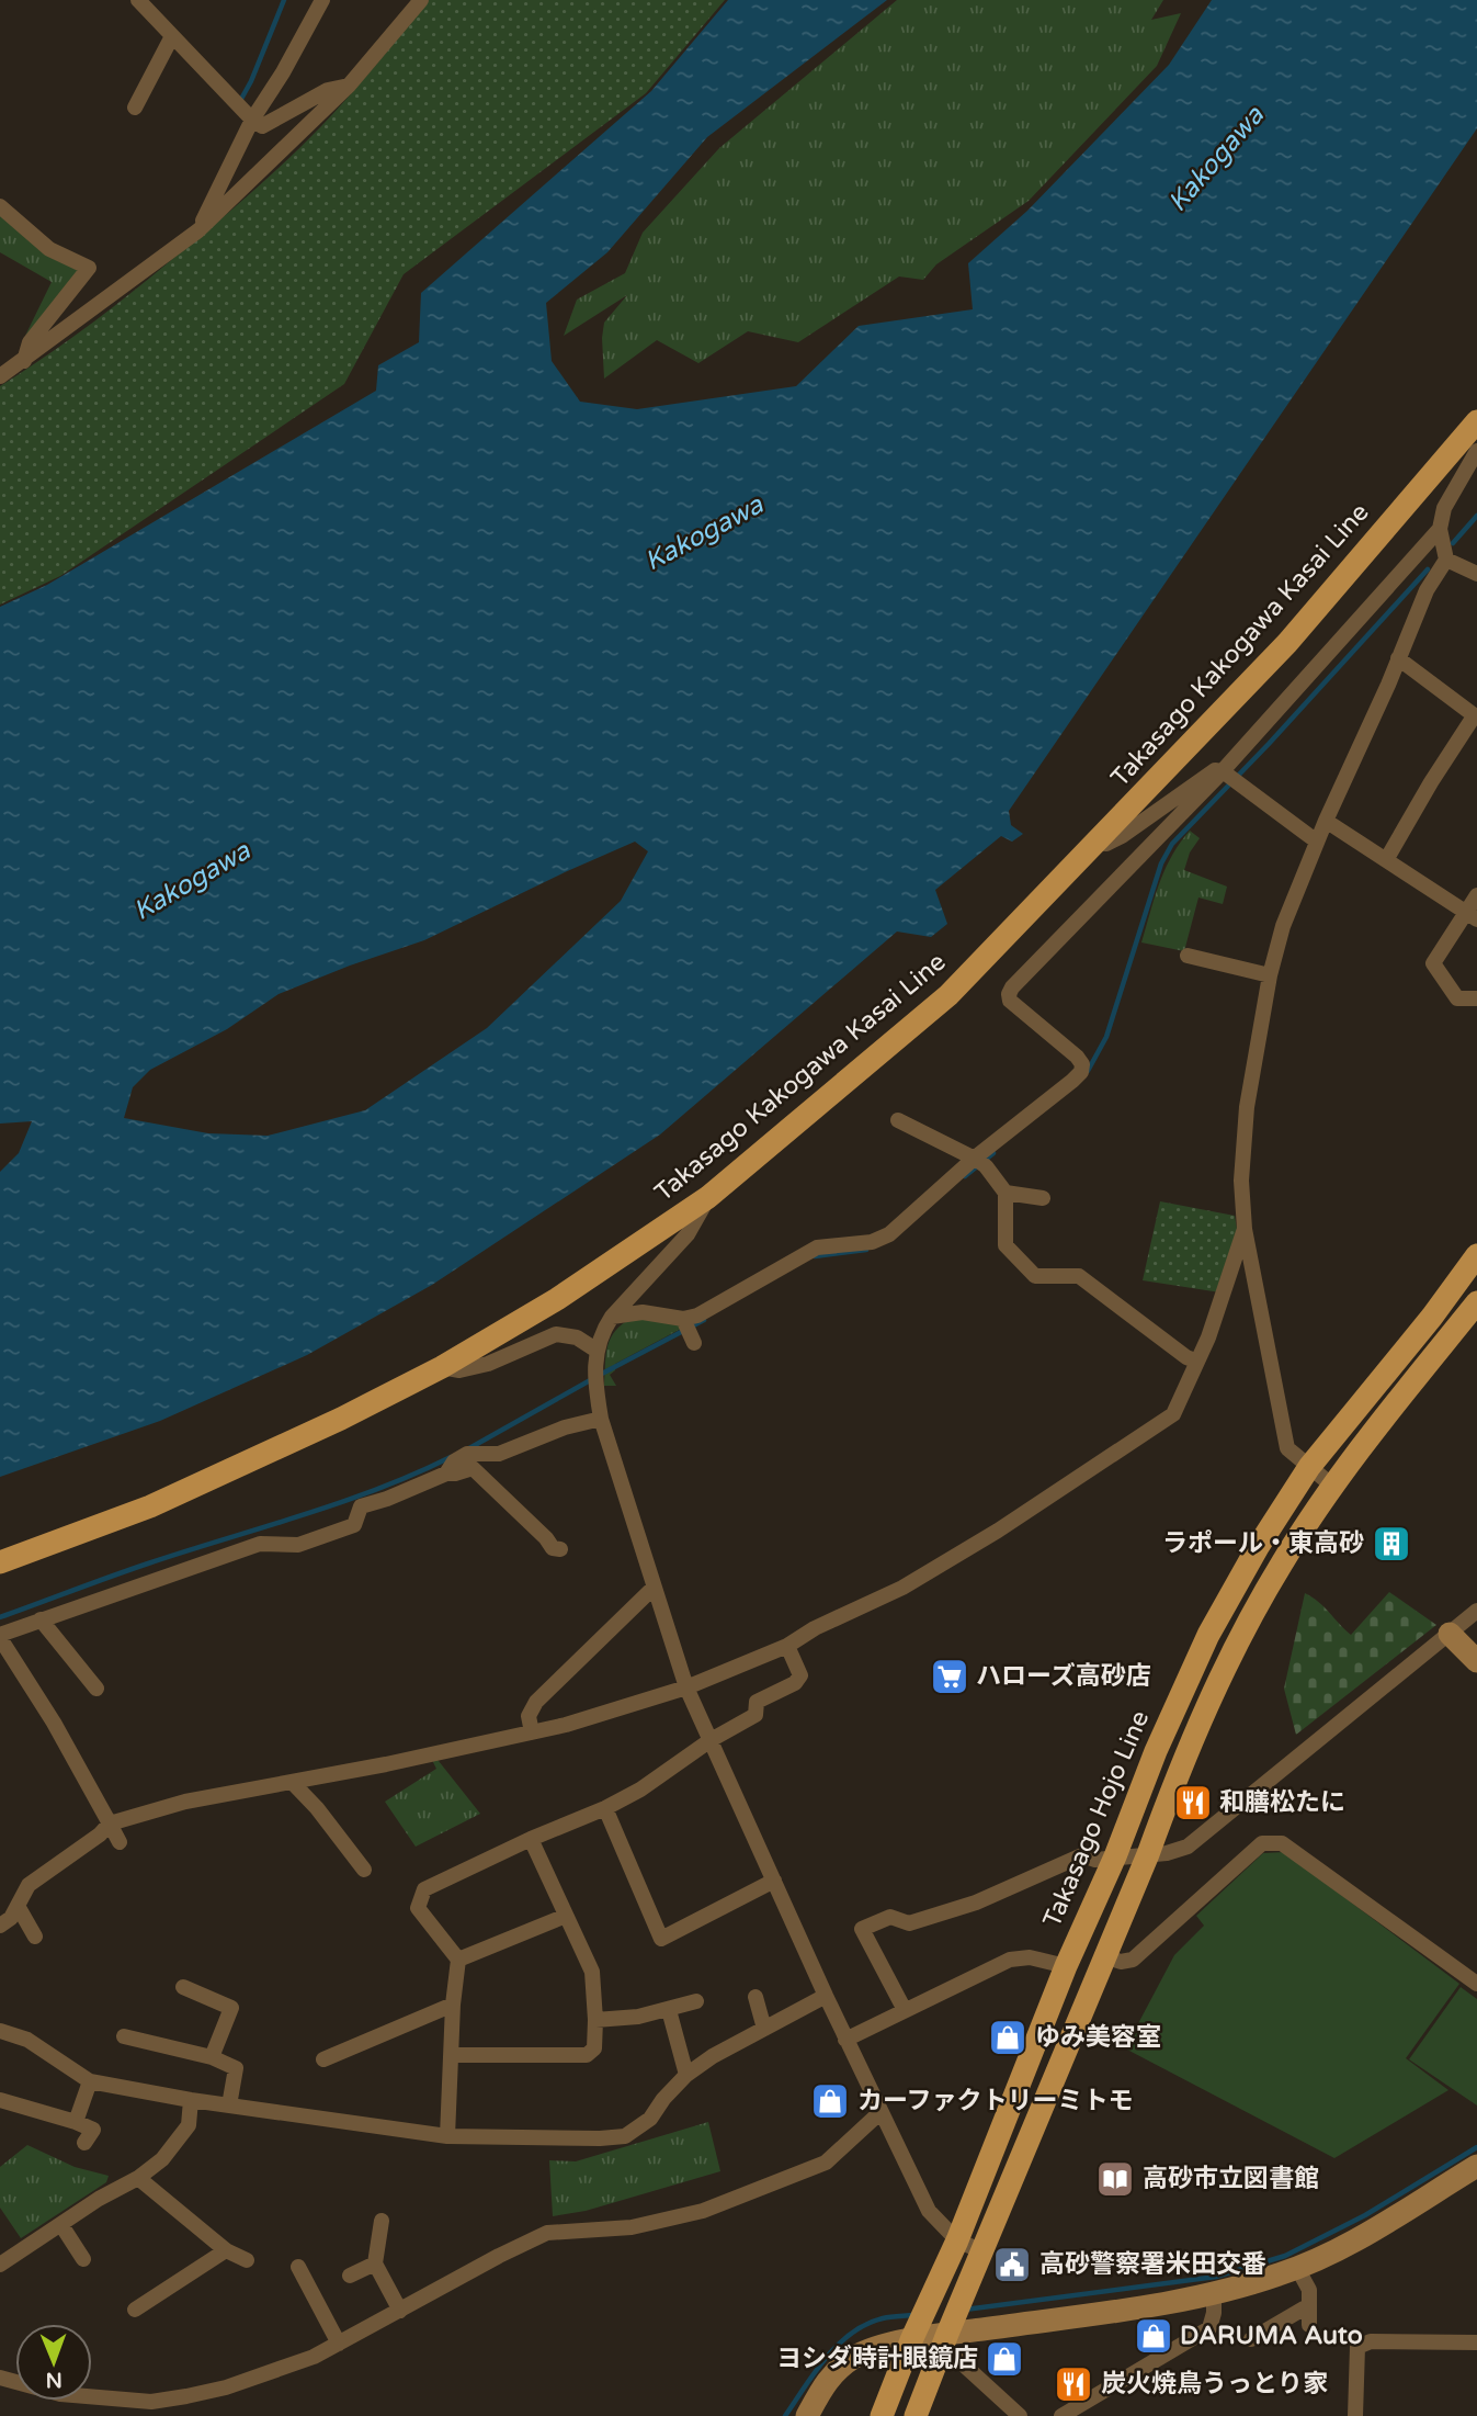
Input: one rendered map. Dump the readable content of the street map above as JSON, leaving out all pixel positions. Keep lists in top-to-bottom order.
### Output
{
  "streets": {
    "main road": ["Takasago Kakogawa Kasai Line", "Takasago Hojo Line"]
  },
  "water": ["Kakogawa"],
  "places": {
    "building": ["ラポール・東高砂"],
    "supermarket": ["ハローズ高砂店"],
    "restaurant": ["和膳松たに", "炭火焼鳥うっとり家"],
    "shop": [
      "ゆみ美容室",
      "カーファクトリーミトモ",
      "DARUMA Auto",
      "ヨシダ時計眼鏡店"
    ],
    "library": ["高砂市立図書館"],
    "public building": ["高砂警察署米田交番"]
  },
  "north": "bottom"
}
